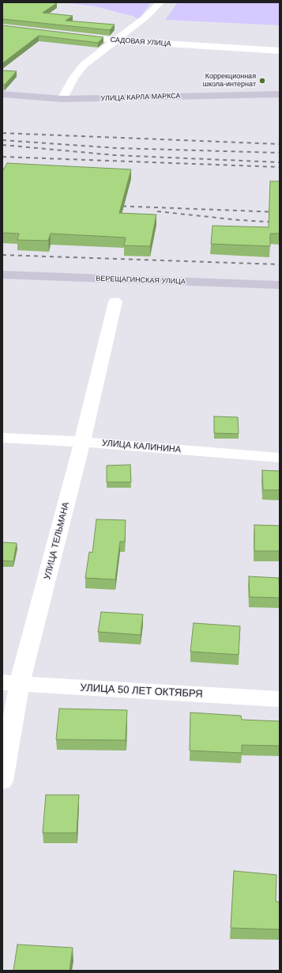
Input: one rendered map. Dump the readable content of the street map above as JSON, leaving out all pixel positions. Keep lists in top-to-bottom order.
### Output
{
  "streets": {
    "main road": ["УЛИЦА КАРЛА МАРКСА", "ВЕРЕЩАГИНСКАЯ УЛИЦА"],
    "street": [
      "САДОВАЯ УЛИЦА",
      "УЛИЦА КАЛИНИНА",
      "УЛИЦА ТЕЛЬМАНА",
      "УЛИЦА 50 ЛЕТ ОКТЯБРЯ"
    ]
  },
  "crossings": [
    ["УЛИЦА КАЛИНИНА", "УЛИЦА ТЕЛЬМАНА"],
    ["УЛИЦА ТЕЛЬМАНА", "УЛИЦА 50 ЛЕТ ОКТЯБРЯ"]
  ],
  "places": ["Коррекционная школа-интернат"]
}
